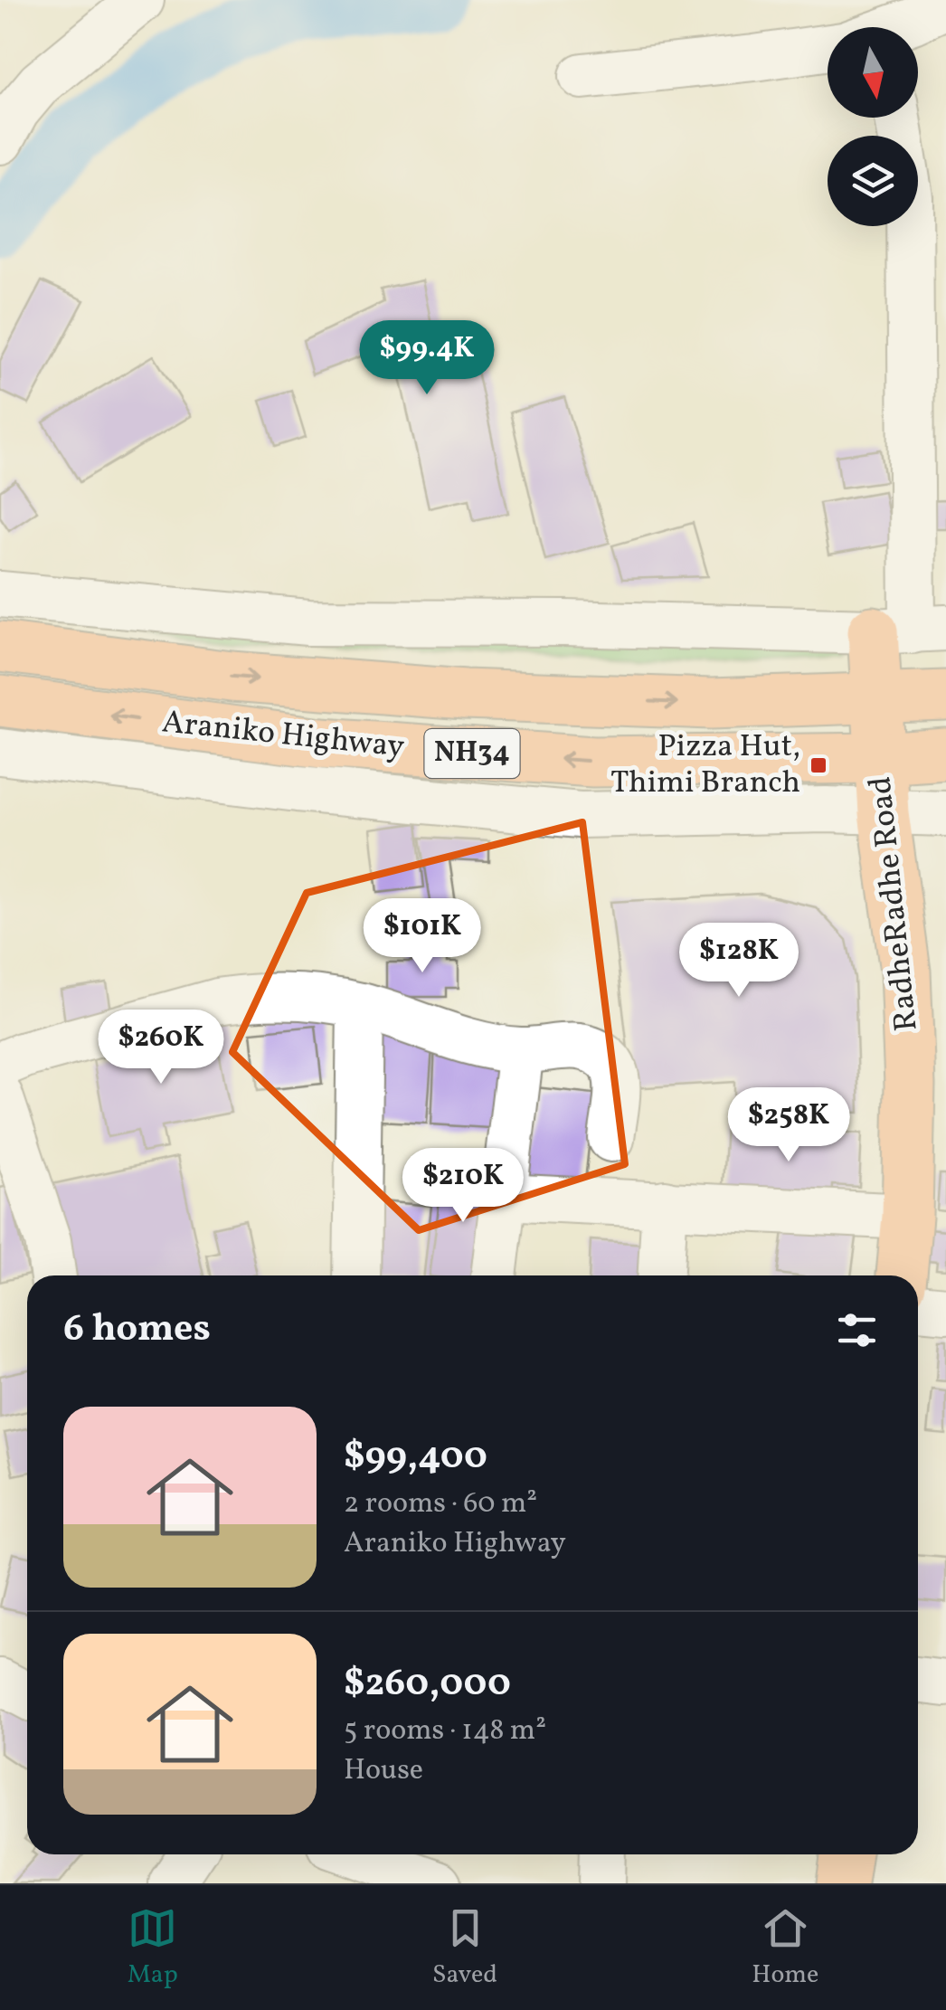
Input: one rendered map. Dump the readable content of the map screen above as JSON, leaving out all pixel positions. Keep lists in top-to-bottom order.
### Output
{
  "streets": {
    "main road": ["Araniko Highway", "NH34", "RadheRadhe Road"]
  },
  "crossings": [
    ["Araniko Highway", "RadheRadhe Road"]
  ],
  "places": {
    "transit": ["Pizza Hut, Thimi Branch"]
  },
  "north": "bottom",
  "page": {
    "price": [
      "$99.4K",
      "$101K",
      "$128K",
      "$260K",
      "$258K",
      "$210K"
    ],
    "heading": "6 homes",
    "list": [
      {
        "name": "$99,400",
        "note": "2 rooms · 60 m² · Araniko Highway"
      },
      {
        "name": "$260,000",
        "note": "5 rooms · 148 m² · House"
      }
    ],
    "tabs": ["Map", "Saved", "Home"]
  }
}
